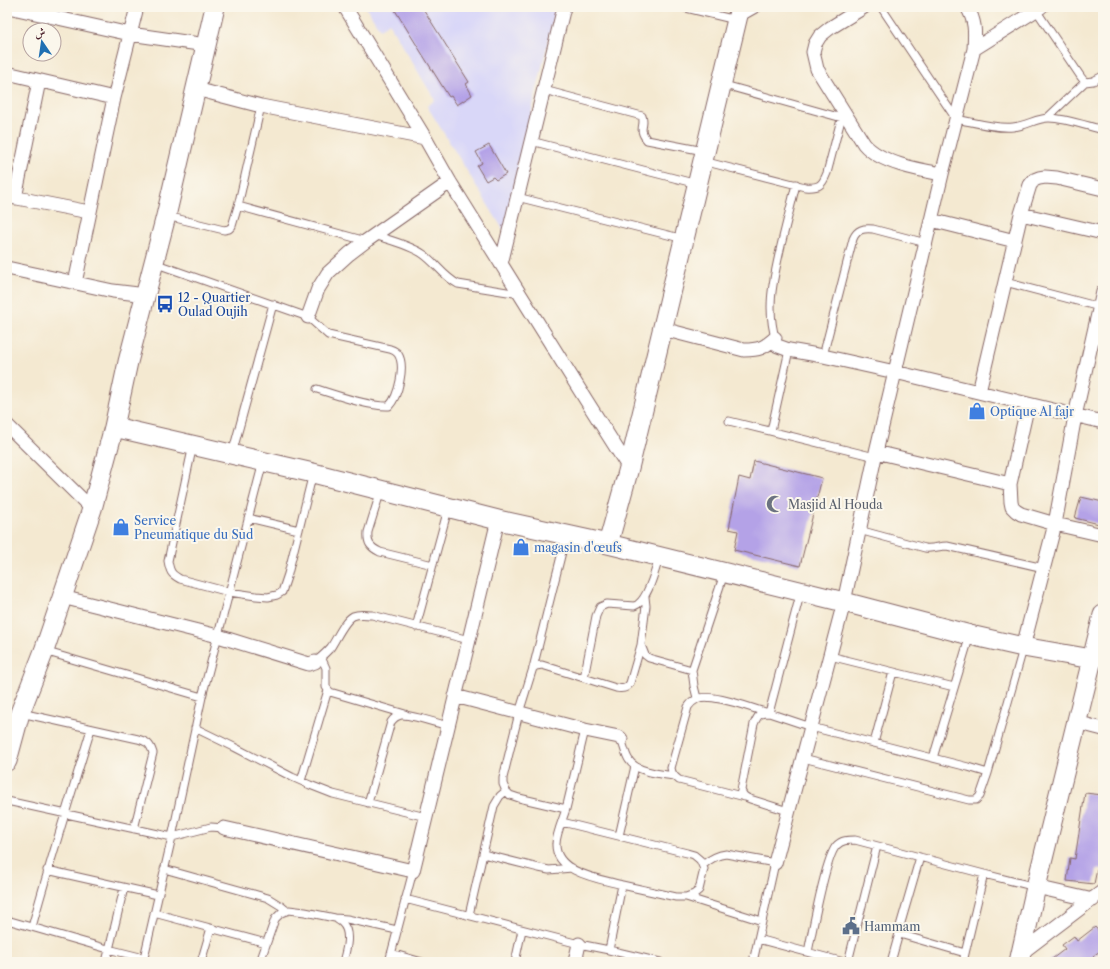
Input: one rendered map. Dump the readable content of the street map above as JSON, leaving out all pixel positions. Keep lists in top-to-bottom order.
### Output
{
  "places": {
    "bus stop": ["12 - Quartier Oulad Oujih"],
    "shop": ["Optique Al fajr", "Service Pneumatique du Sud", "magasin d'œufs"],
    "mosque": ["Masjid Al Houda"],
    "public building": ["Hammam"]
  },
  "north": "top"
}
